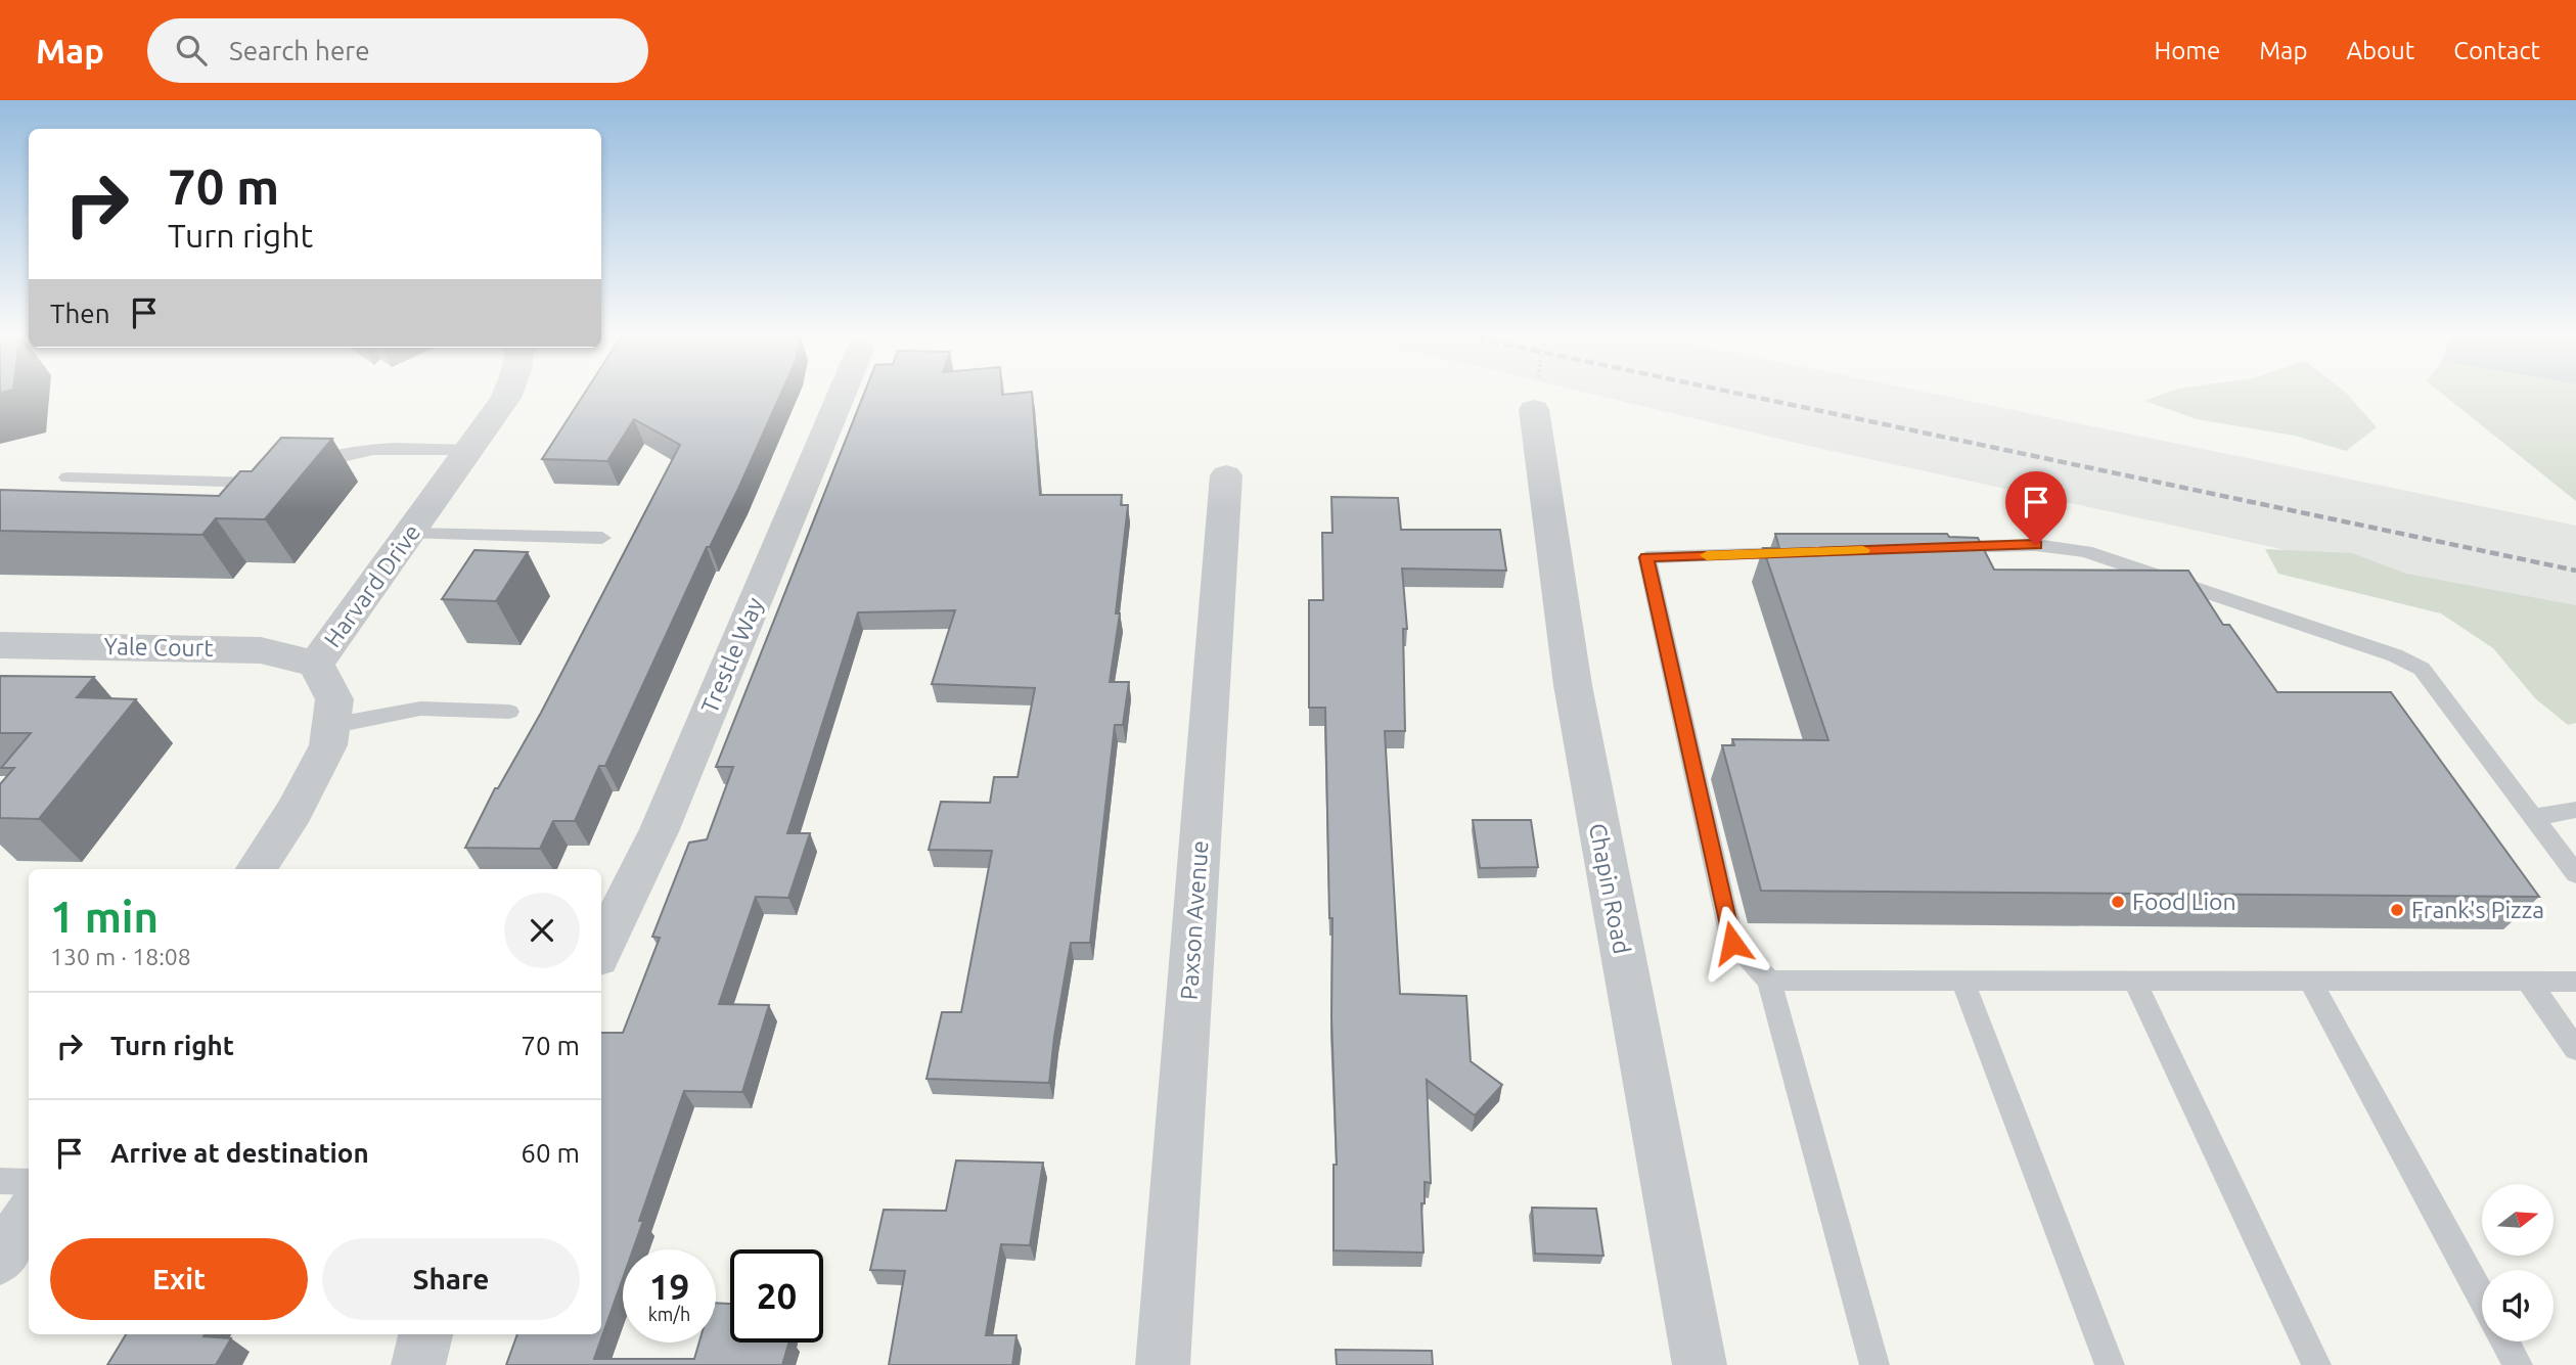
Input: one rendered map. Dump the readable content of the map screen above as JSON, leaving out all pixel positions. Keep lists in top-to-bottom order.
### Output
{
  "streets": {
    "street": [
      "Harvard Drive",
      "Yale Court",
      "Trestle Way",
      "Chapin Road",
      "Paxson Avenue"
    ]
  },
  "crossings": [
    ["Harvard Drive", "Yale Court"]
  ],
  "places": ["Food Lion", "Frank's Pizza"],
  "north": "right",
  "page": {
    "header": "Map",
    "search": "Search here",
    "nav": [
      "Home",
      "Map",
      "About",
      "Contact"
    ],
    "turn": ["70 m", "Turn right"],
    "then": "Then",
    "heading": ["1 min", "130 m · 18:08"],
    "list": [
      {
        "name": "Turn right",
        "value": "70 m"
      },
      {
        "name": "Arrive at destination",
        "value": "60 m"
      }
    ],
    "buttons": ["Exit", "Share"],
    "speed": "19 km/h",
    "limit": "20"
  }
}
